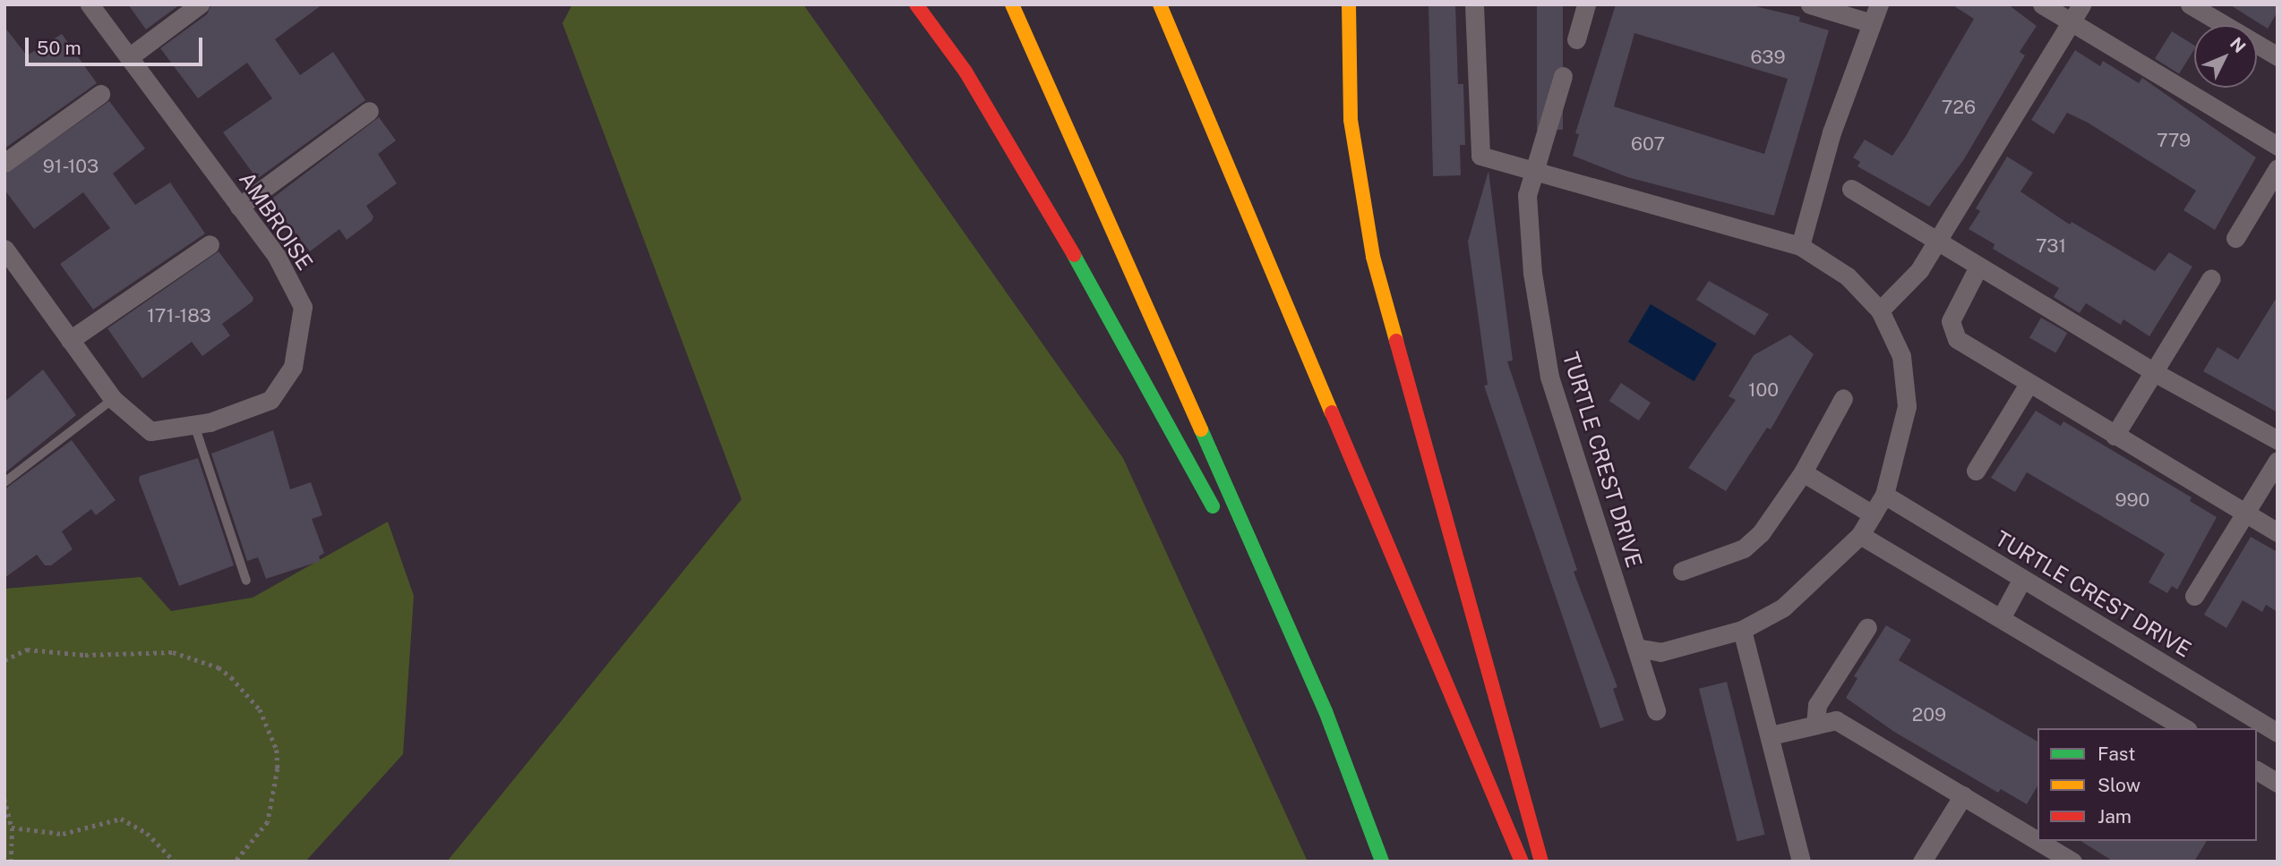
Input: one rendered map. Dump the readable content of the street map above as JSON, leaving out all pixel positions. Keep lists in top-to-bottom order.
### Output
{
  "streets": {
    "street": ["AMBROISE", "TURTLE CREST DRIVE"]
  },
  "house_numbers": [
    "639",
    "726",
    "779",
    "607",
    "91-103",
    "731",
    "171-183",
    "100",
    "990",
    "209"
  ],
  "legend": ["Fast", "Slow", "Jam"],
  "scale_bar": "50 m",
  "north": "top right"
}
